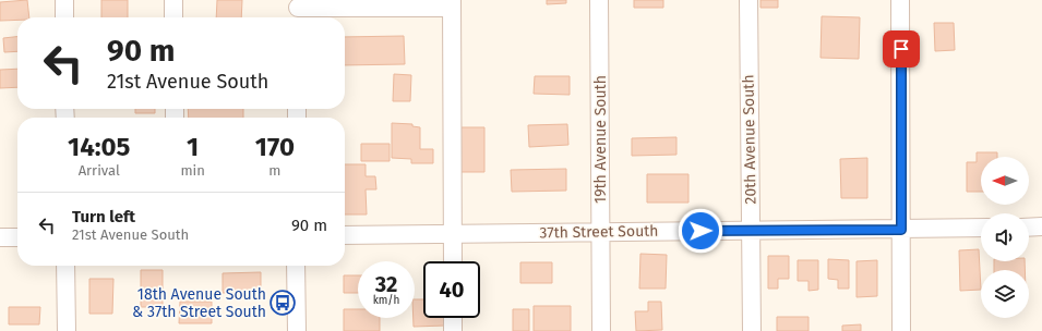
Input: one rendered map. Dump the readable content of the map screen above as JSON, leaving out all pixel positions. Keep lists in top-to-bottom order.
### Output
{
  "streets": {
    "street": ["19th Avenue South", "20th Avenue South", "37th Street South"]
  },
  "crossings": [
    ["19th Avenue South", "37th Street South"],
    ["20th Avenue South", "37th Street South"]
  ],
  "places": {
    "bus stop": ["18th Avenue South & 37th Street South"]
  },
  "north": "left",
  "page": {
    "turn": ["90 m", "21st Avenue South"],
    "eta": [
      "14:05",
      "Arrival",
      "1",
      "min",
      "170",
      "m"
    ],
    "list": [
      {
        "name": "Turn left",
        "note": "21st Avenue South",
        "value": "90 m"
      }
    ],
    "speed": "32 km/h",
    "limit": "40"
  }
}
